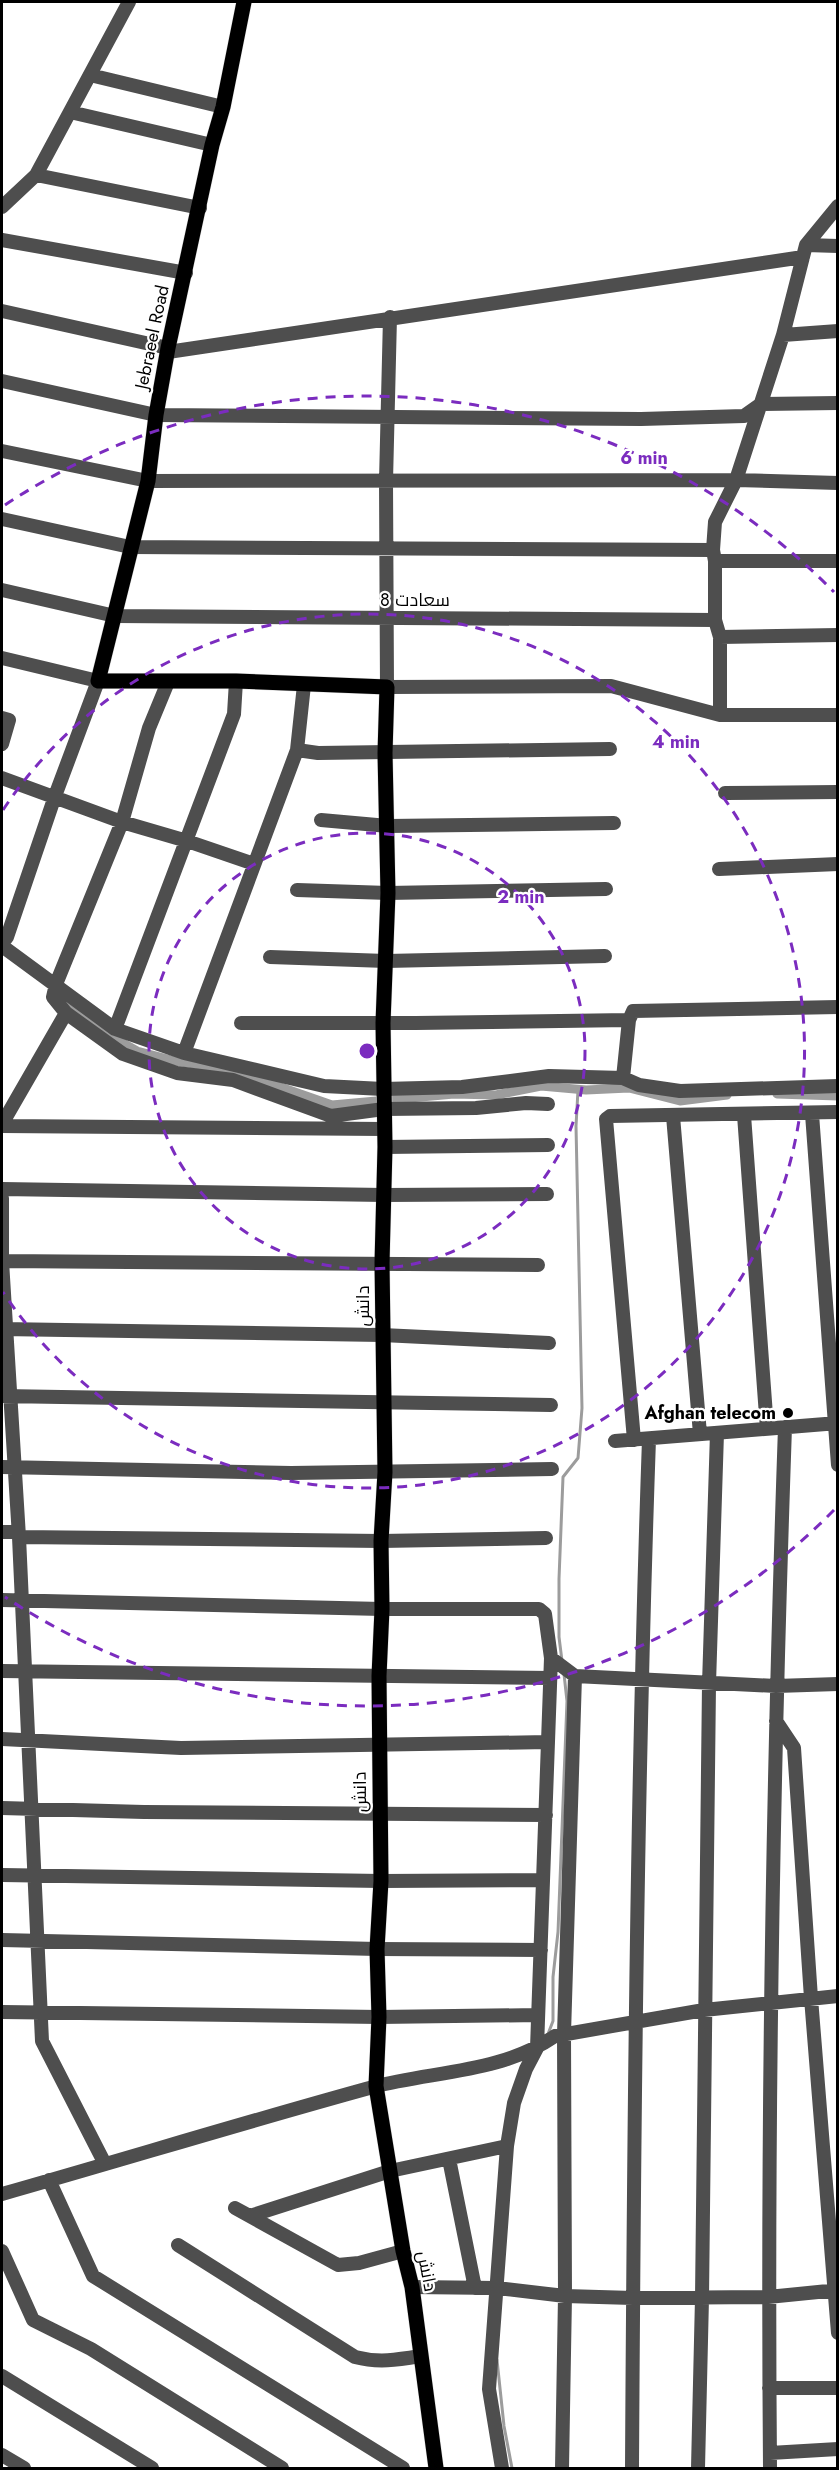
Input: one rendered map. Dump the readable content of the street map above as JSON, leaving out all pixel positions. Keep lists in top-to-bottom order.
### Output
{
  "streets": {
    "main road": ["Jebraeel Road", "دانش"],
    "street": ["سعادت 8"]
  },
  "crossings": [
    ["Jebraeel Road", "سعادت 8"]
  ],
  "places": ["Afghan telecom"],
  "rings": ["6 min", "4 min", "2 min"]
}
